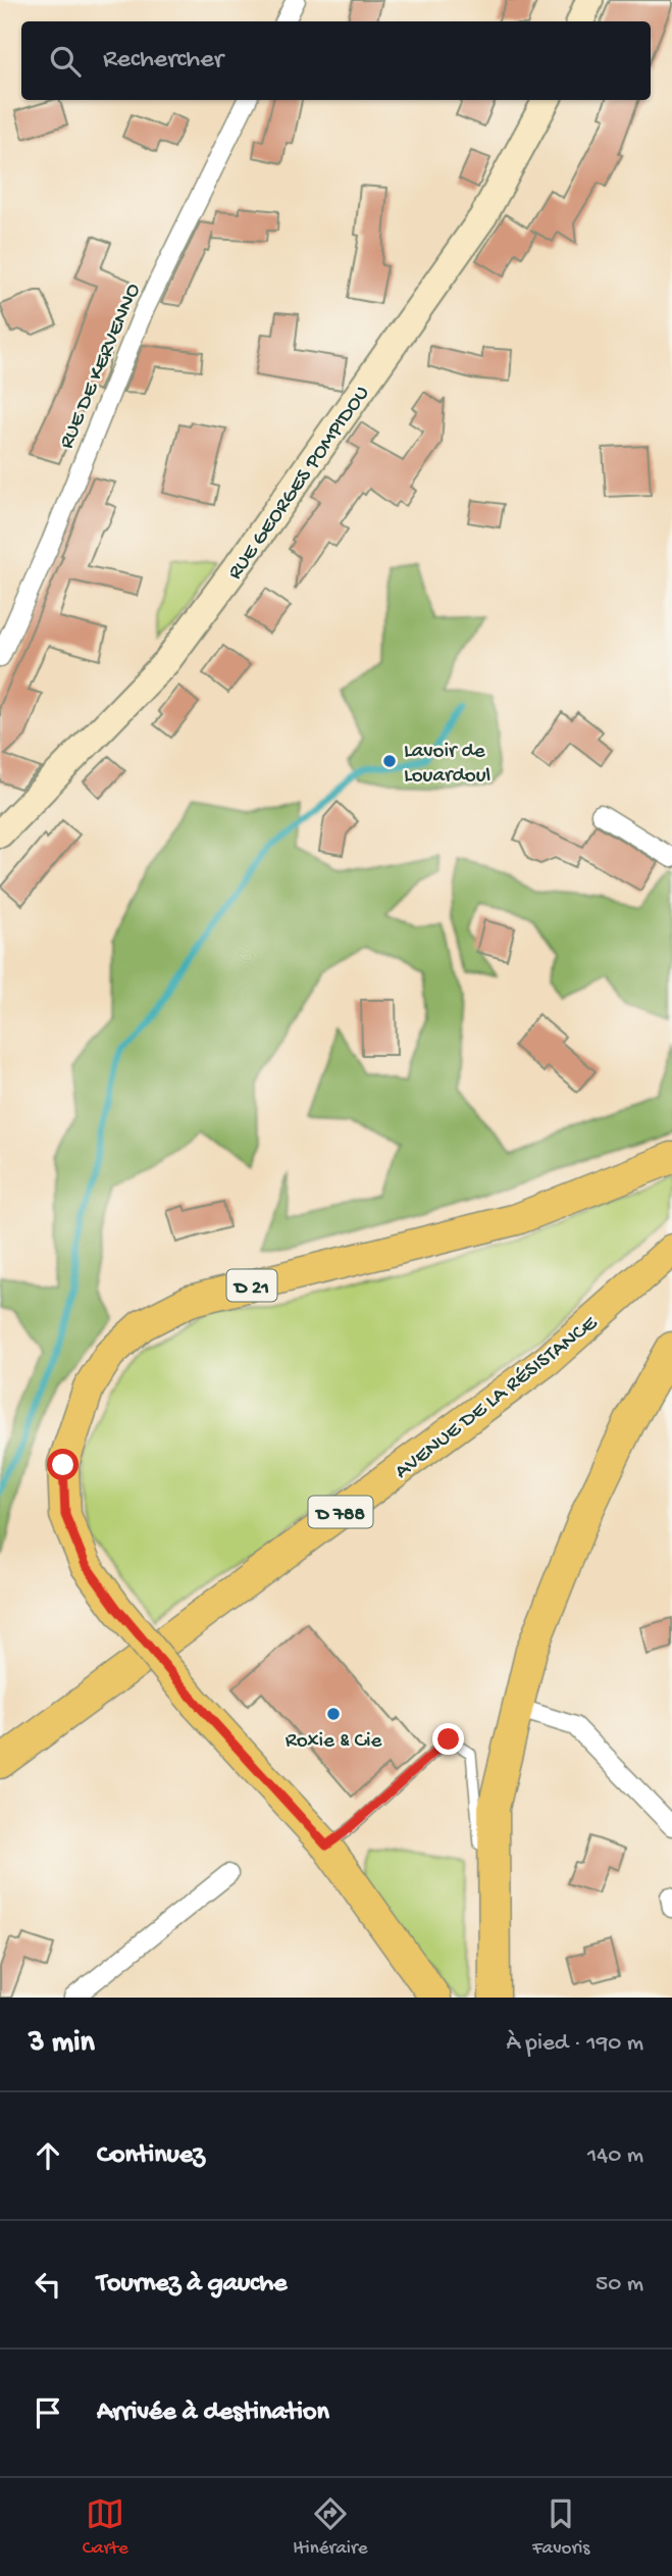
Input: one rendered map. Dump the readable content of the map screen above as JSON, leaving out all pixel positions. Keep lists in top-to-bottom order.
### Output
{
  "streets": {
    "main road": [
      "RUE GEORGES POMPIDOU",
      "D 21",
      "AVENUE DE LA RÉSISTANCE",
      "D 788"
    ],
    "street": ["RUE DE KERVENNO"]
  },
  "places": ["Lavoir de Louardoul", "Roxie & Cie"],
  "page": {
    "search": "Rechercher",
    "heading": ["3 min", "À pied · 190 m"],
    "list": [
      ["Continuez", "140 m"],
      ["Tournez à gauche", "50 m"],
      "Arrivée à destination"
    ],
    "nav": ["Carte", "Itinéraire", "Favoris"]
  }
}
